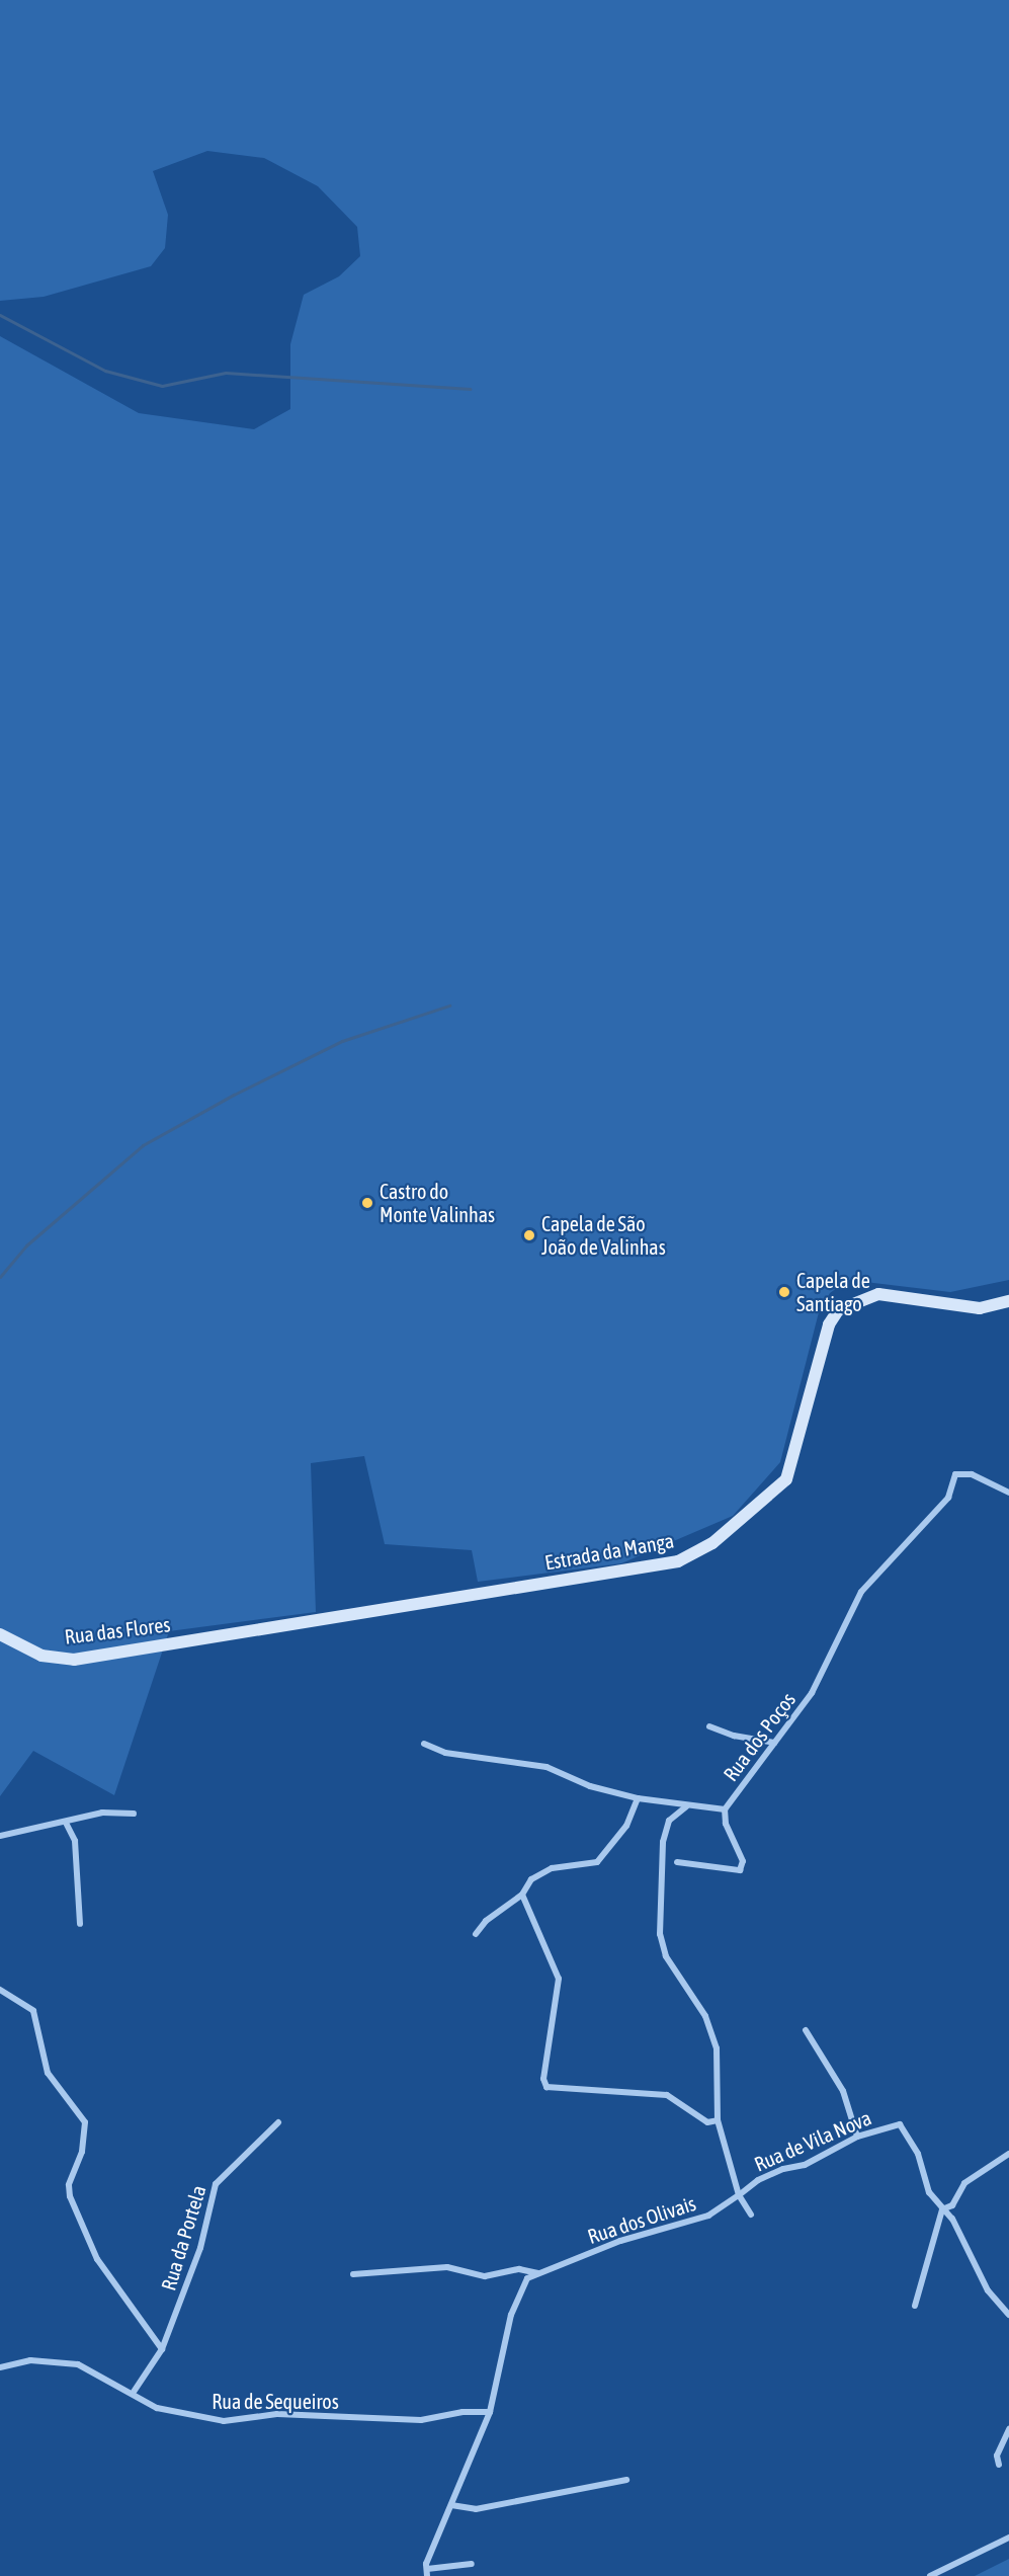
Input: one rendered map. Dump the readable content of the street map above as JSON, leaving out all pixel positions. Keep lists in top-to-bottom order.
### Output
{
  "streets": {
    "street": [
      "Estrada da Manga",
      "Rua das Flores",
      "Rua dos Poços",
      "Rua de Vila Nova",
      "Rua dos Olivais",
      "Rua da Portela",
      "Rua de Sequeiros"
    ]
  },
  "crossings": [
    ["Estrada da Manga", "Rua das Flores"],
    ["Rua de Vila Nova", "Rua dos Olivais"],
    ["Rua dos Olivais", "Rua de Sequeiros"],
    ["Rua da Portela", "Rua de Sequeiros"]
  ],
  "places": ["Castro do Monte Valinhas", "Capela de São João de Valinhas", "Capela de Santiago"]
}
